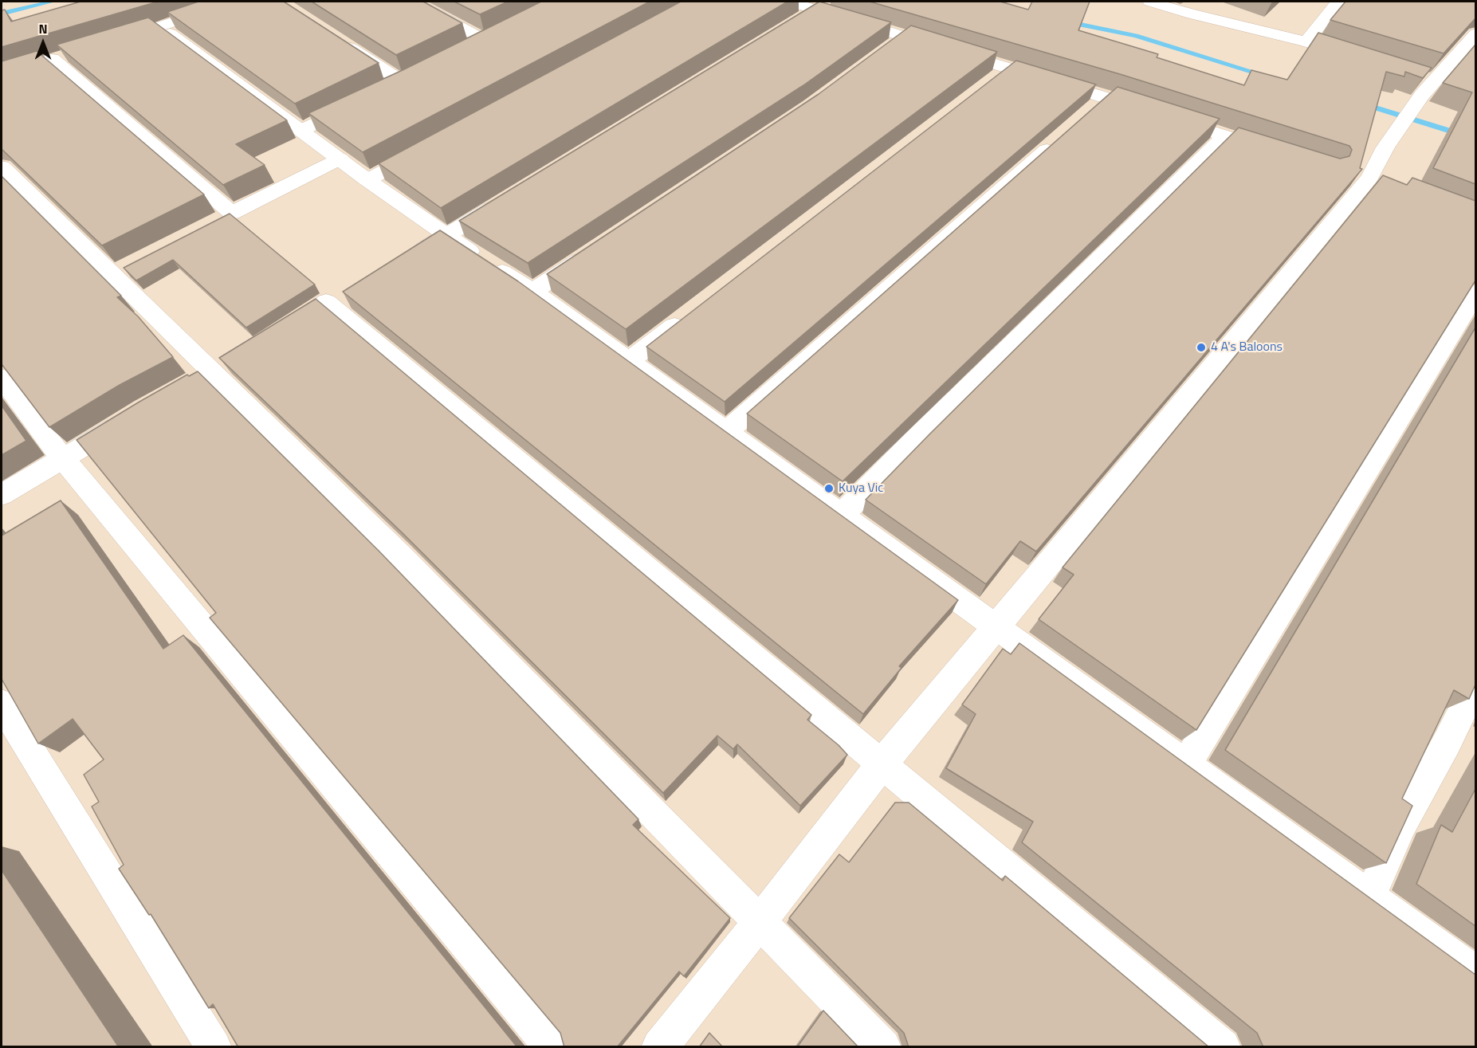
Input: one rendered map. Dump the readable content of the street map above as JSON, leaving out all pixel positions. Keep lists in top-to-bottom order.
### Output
{
  "places": ["4 A's Baloons", "Kuya Vic"],
  "north": "top"
}
